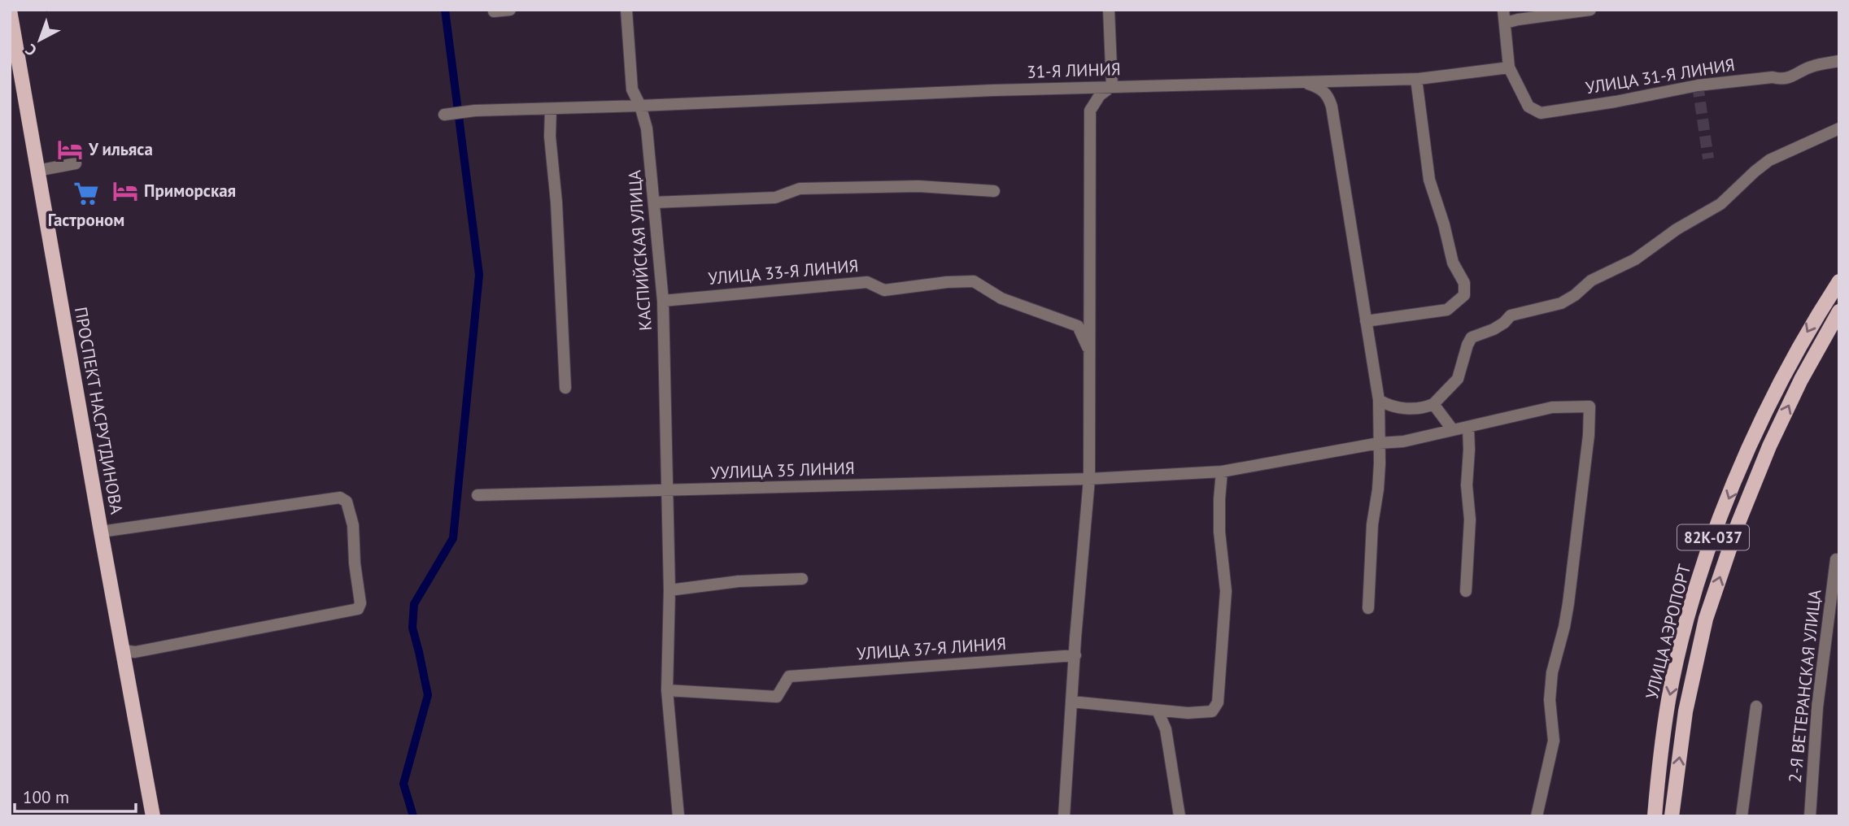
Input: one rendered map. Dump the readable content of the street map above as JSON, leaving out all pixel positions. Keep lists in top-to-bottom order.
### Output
{
  "streets": {
    "main road": ["ПРОСПЕКТ НАСРУТДИНОВА", "82К-037", "УЛИЦА АЭРОПОРТ"],
    "street": [
      "31-Я ЛИНИЯ",
      "УЛИЦА 31-Я ЛИНИЯ",
      "КАСПИЙСКАЯ УЛИЦА",
      "УЛИЦА 33-Я ЛИНИЯ",
      "УУЛИЦА 35 ЛИНИЯ",
      "УЛИЦА 37-Я ЛИНИЯ",
      "2-Я ВЕТЕРАНСКАЯ УЛИЦА"
    ]
  },
  "crossings": [
    ["31-Я ЛИНИЯ", "УЛИЦА 31-Я ЛИНИЯ"],
    ["31-Я ЛИНИЯ", "КАСПИЙСКАЯ УЛИЦА"],
    ["КАСПИЙСКАЯ УЛИЦА", "УЛИЦА 33-Я ЛИНИЯ"],
    ["КАСПИЙСКАЯ УЛИЦА", "УУЛИЦА 35 ЛИНИЯ"],
    ["КАСПИЙСКАЯ УЛИЦА", "УЛИЦА 37-Я ЛИНИЯ"]
  ],
  "places": {
    "hotel": ["У ильяса", "Приморская"],
    "supermarket": ["Гастроном"]
  },
  "scale_bar": "100 m",
  "north": "bottom left"
}
